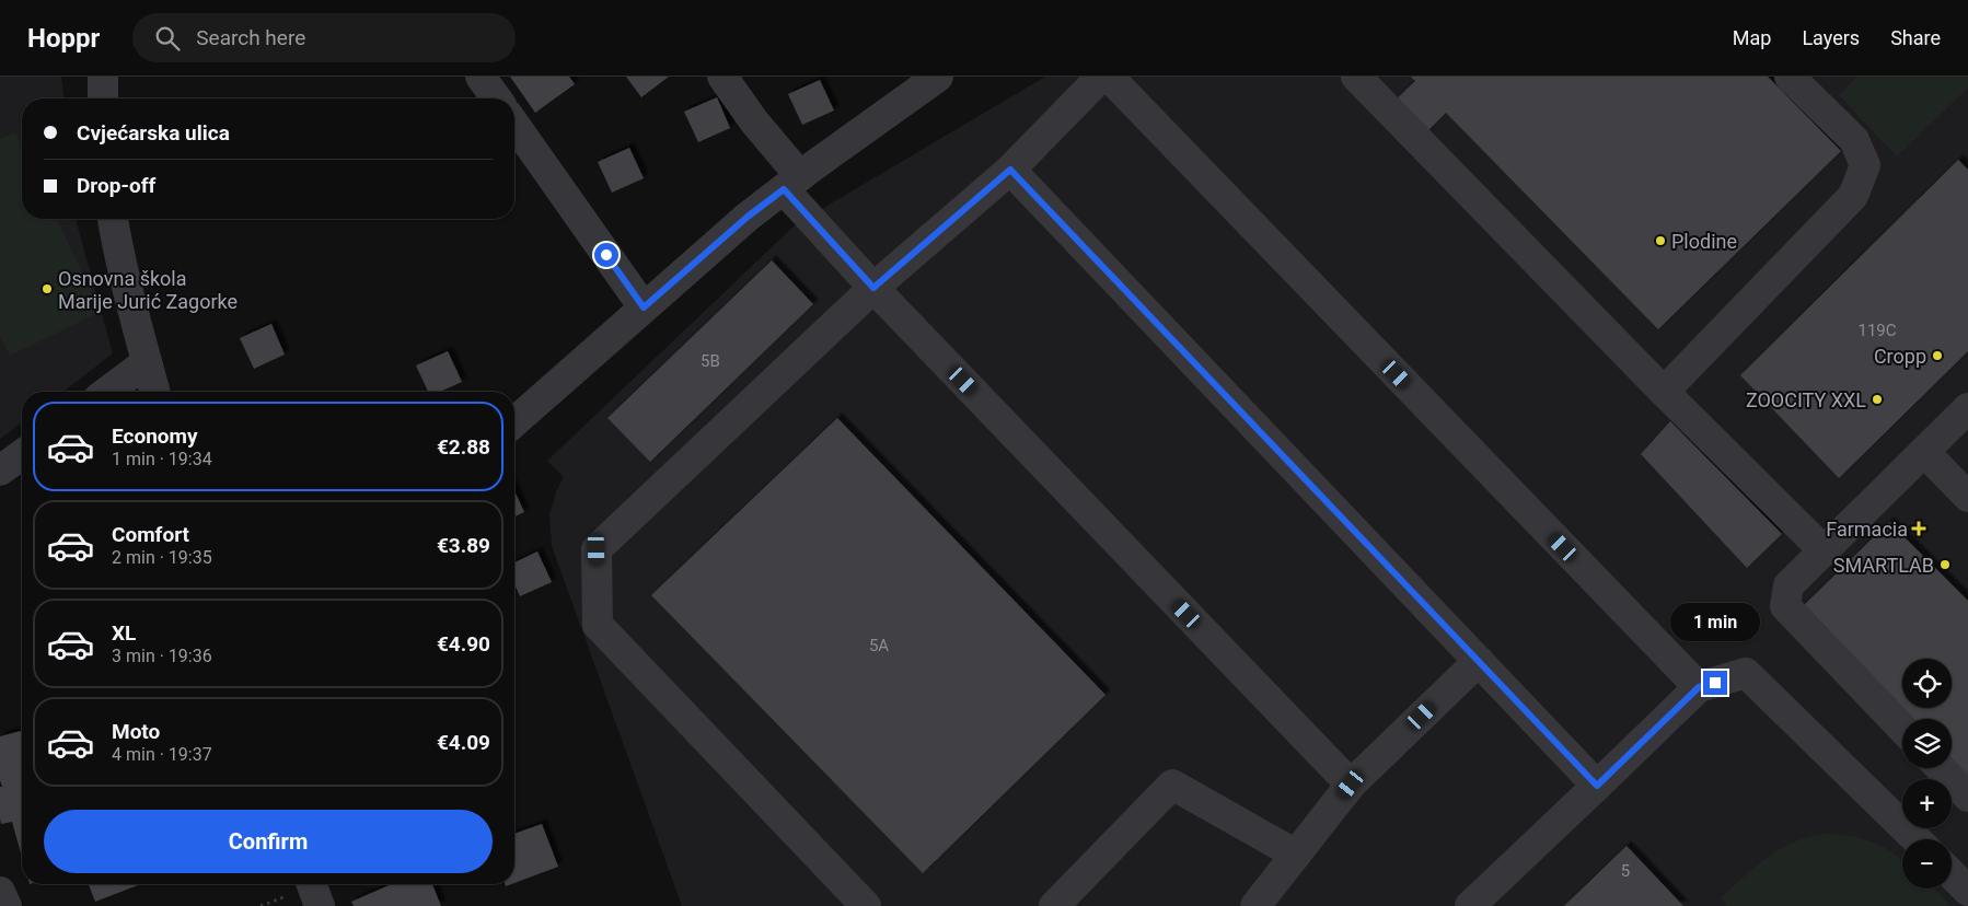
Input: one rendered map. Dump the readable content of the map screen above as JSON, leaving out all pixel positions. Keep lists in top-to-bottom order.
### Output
{
  "places": {
    "other": [
      "Plodine",
      "Osnovna škola Marije Jurić Zagorke",
      "Cropp",
      "ZOOCITY XXL",
      "SMARTLAB"
    ],
    "health": ["Farmacia"]
  },
  "house_numbers": [
    "119C",
    "5B",
    "5A",
    "5"
  ],
  "page": {
    "header": "Hoppr",
    "search": "Search here",
    "nav": ["Map", "Layers", "Share"],
    "banner": ["Cvjećarska ulica", "Drop-off"],
    "list": [
      {
        "name": "Economy",
        "note": "1 min · 19:34",
        "value": "€2.88"
      },
      {
        "name": "Comfort",
        "note": "2 min · 19:35",
        "value": "€3.89"
      },
      {
        "name": "XL",
        "note": "3 min · 19:36",
        "value": "€4.90"
      },
      {
        "name": "Moto",
        "note": "4 min · 19:37",
        "value": "€4.09"
      }
    ],
    "bubble": "1 min",
    "map_buttons": ["+", "−"],
    "buttons": "Confirm"
  }
}
